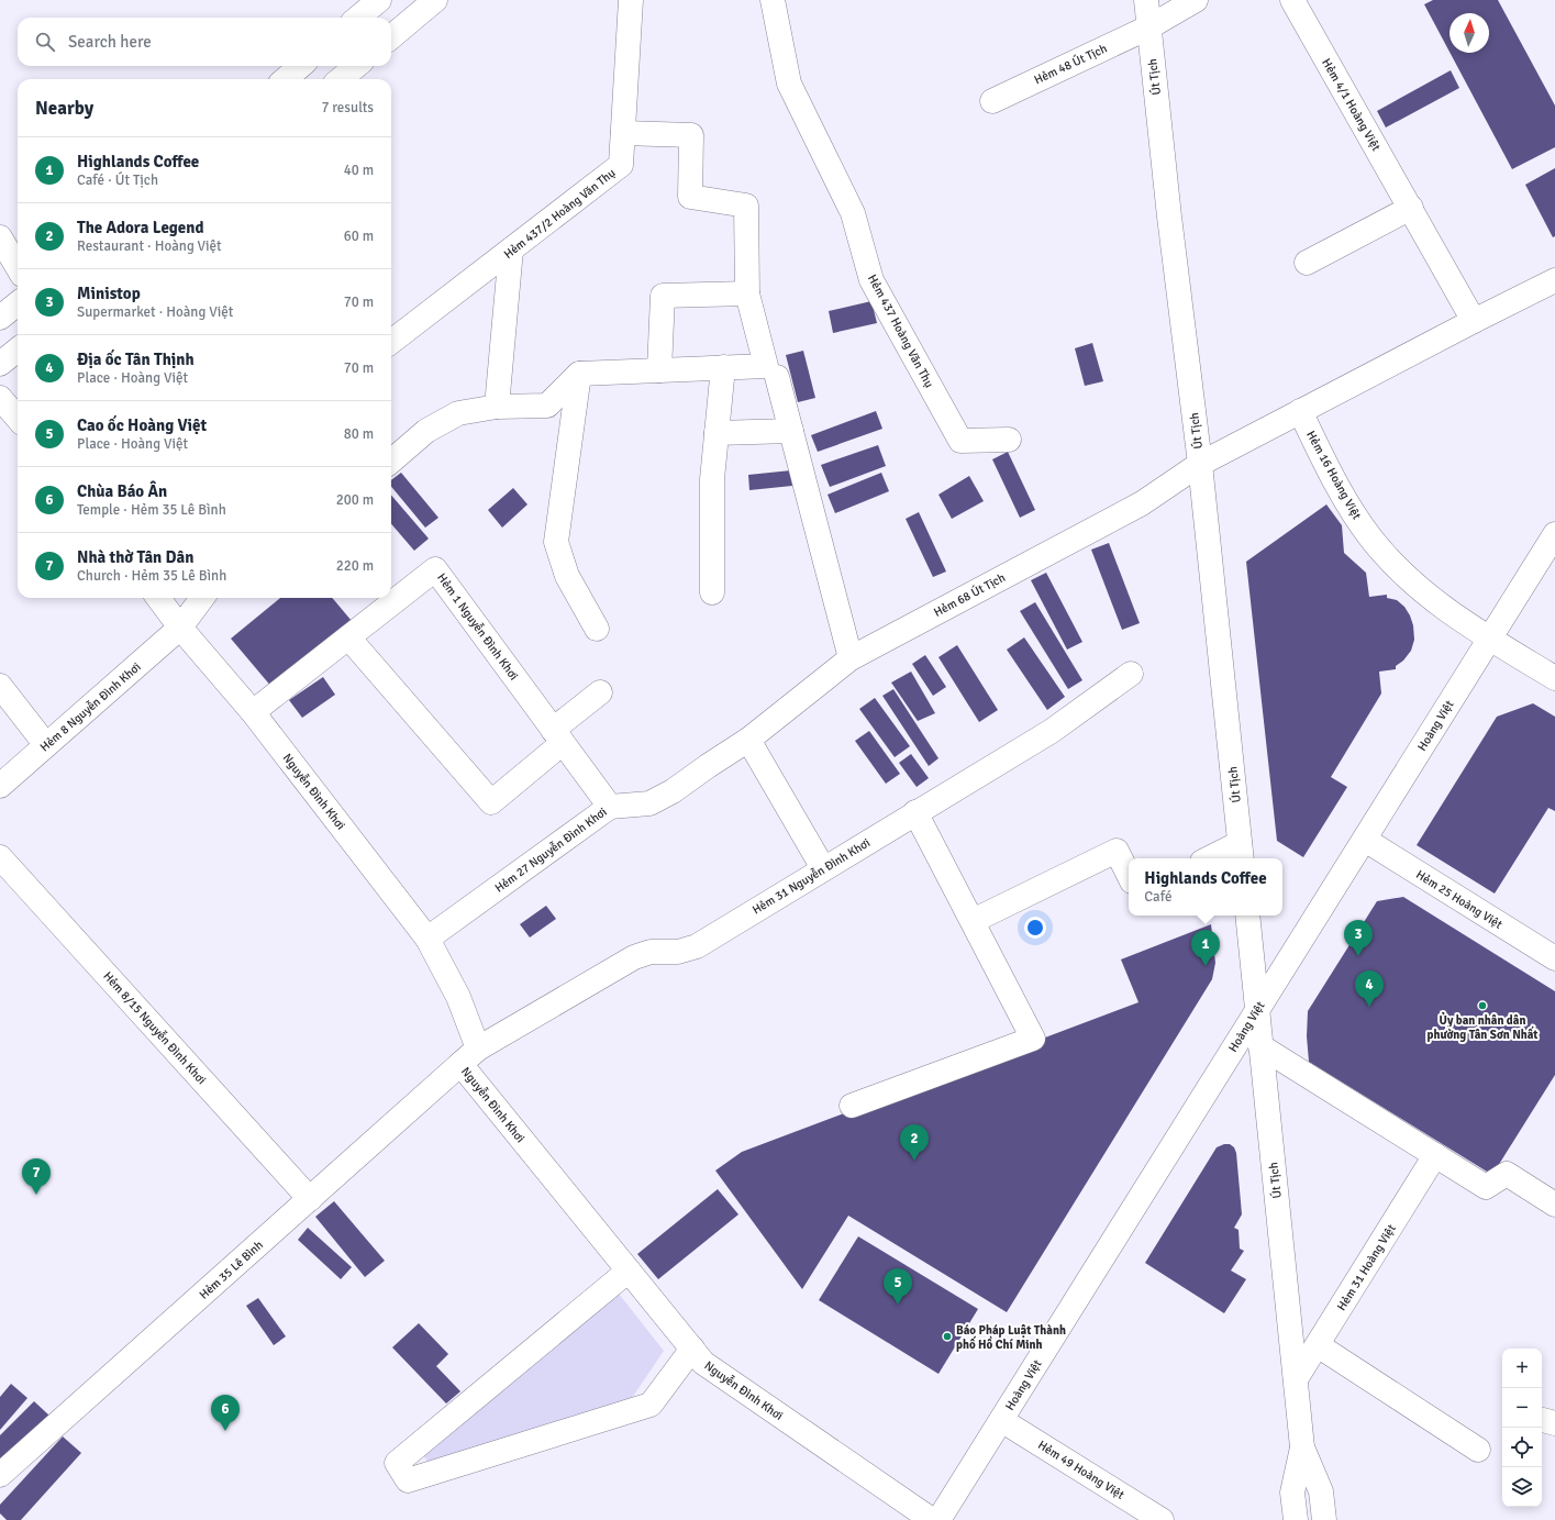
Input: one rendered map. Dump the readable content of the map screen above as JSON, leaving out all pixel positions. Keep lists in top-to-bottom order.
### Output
{
  "streets": {
    "street": [
      "Hẻm 48 Út Tịch",
      "Út Tịch",
      "Hẻm 4/1 Hoàng Việt",
      "Hẻm 437/2 Hoàng Văn Thụ",
      "Hẻm 437 Hoàng Văn Thụ",
      "Hẻm 16 Hoàng Việt",
      "Hẻm 68 Út Tịch",
      "Hẻm 1 Nguyễn Đình Khơi",
      "Hẻm 8 Nguyễn Đình Khơi",
      "Hoàng Việt",
      "Nguyễn Đình Khơi",
      "Hẻm 27 Nguyễn Đình Khơi",
      "Hẻm 31 Nguyễn Đình Khơi",
      "Hẻm 25 Hoàng Việt",
      "Hẻm 8/15 Nguyễn Đình Khơi",
      "Hẻm 31 Hoàng Việt",
      "Hẻm 35 Lê Bình",
      "Hẻm 49 Hoàng Việt"
    ]
  },
  "crossings": [
    ["Hẻm 48 Út Tịch", "Út Tịch"],
    ["Út Tịch", "Hẻm 68 Út Tịch"],
    ["Út Tịch", "Hoàng Việt"],
    ["Út Tịch", "Hẻm 31 Hoàng Việt"],
    ["Hẻm 16 Hoàng Việt", "Hoàng Việt"],
    ["Hẻm 68 Út Tịch", "Hẻm 27 Nguyễn Đình Khơi"],
    ["Hẻm 1 Nguyễn Đình Khơi", "Nguyễn Đình Khơi"],
    ["Hẻm 1 Nguyễn Đình Khơi", "Hẻm 27 Nguyễn Đình Khơi"],
    ["Hẻm 8 Nguyễn Đình Khơi", "Nguyễn Đình Khơi"],
    ["Hoàng Việt", "Hẻm 25 Hoàng Việt"],
    ["Hoàng Việt", "Hẻm 49 Hoàng Việt"],
    ["Nguyễn Đình Khơi", "Hẻm 27 Nguyễn Đình Khơi"],
    ["Nguyễn Đình Khơi", "Hẻm 31 Nguyễn Đình Khơi"],
    ["Nguyễn Đình Khơi", "Hẻm 35 Lê Bình"],
    ["Hẻm 31 Nguyễn Đình Khơi", "Hẻm 35 Lê Bình"],
    ["Hẻm 8/15 Nguyễn Đình Khơi", "Hẻm 35 Lê Bình"]
  ],
  "places": ["Ủy ban nhân dân phường Tân Sơn Nhất", "Báo Pháp Luật Thành phố Hồ Chí Minh"],
  "north": "top",
  "page": {
    "search": "Search here",
    "heading": ["Nearby", "7 results"],
    "list": [
      {
        "mark": "1",
        "name": "Highlands Coffee",
        "note": "Café · Út Tịch",
        "value": "40 m"
      },
      {
        "mark": "2",
        "name": "The Adora Legend",
        "note": "Restaurant · Hoàng Việt",
        "value": "60 m"
      },
      {
        "mark": "3",
        "name": "Ministop",
        "note": "Supermarket · Hoàng Việt",
        "value": "70 m"
      },
      {
        "mark": "4",
        "name": "Địa ốc Tân Thịnh",
        "note": "Place · Hoàng Việt",
        "value": "70 m"
      },
      {
        "mark": "5",
        "name": "Cao ốc Hoàng Việt",
        "note": "Place · Hoàng Việt",
        "value": "80 m"
      },
      {
        "mark": "6",
        "name": "Chùa Báo Ân",
        "note": "Temple · Hẻm 35 Lê Bình",
        "value": "200 m"
      },
      {
        "mark": "7",
        "name": "Nhà thờ Tân Dân",
        "note": "Church · Hẻm 35 Lê Bình",
        "value": "220 m"
      }
    ],
    "popup": ["Highlands Coffee", "Café"],
    "pins": [
      "3",
      "1",
      "4",
      "2",
      "7",
      "5",
      "6"
    ],
    "map_buttons": ["+", "−"]
  }
}
